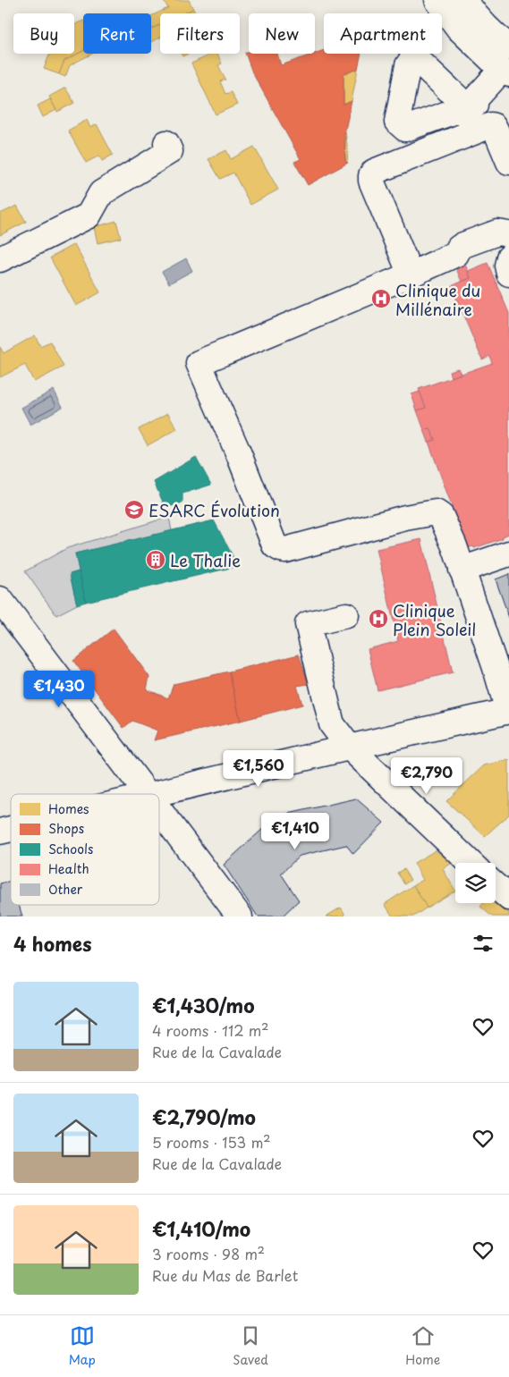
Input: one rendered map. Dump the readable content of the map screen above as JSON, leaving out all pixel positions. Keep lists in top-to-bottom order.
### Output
{
  "places": {
    "hospital": ["Clinique du Millénaire", "Clinique Plein Soleil"],
    "school or university": ["ESARC Évolution"],
    "building": ["Le Thalie"]
  },
  "legend": [
    "Homes",
    "Shops",
    "Schools",
    "Health",
    "Other"
  ],
  "page": {
    "chip": [
      "Buy",
      "Rent",
      "Filters",
      "New",
      "Apartment"
    ],
    "price": [
      "€1,430",
      "€1,560",
      "€2,790",
      "€1,410"
    ],
    "heading": "4 homes",
    "list": [
      {
        "name": "€1,430/mo",
        "note": "4 rooms · 112 m² · Rue de la Cavalade"
      },
      {
        "name": "€2,790/mo",
        "note": "5 rooms · 153 m² · Rue de la Cavalade"
      },
      {
        "name": "€1,410/mo",
        "note": "3 rooms · 98 m² · Rue du Mas de Barlet"
      }
    ],
    "tabs": ["Map", "Saved", "Home"]
  }
}
